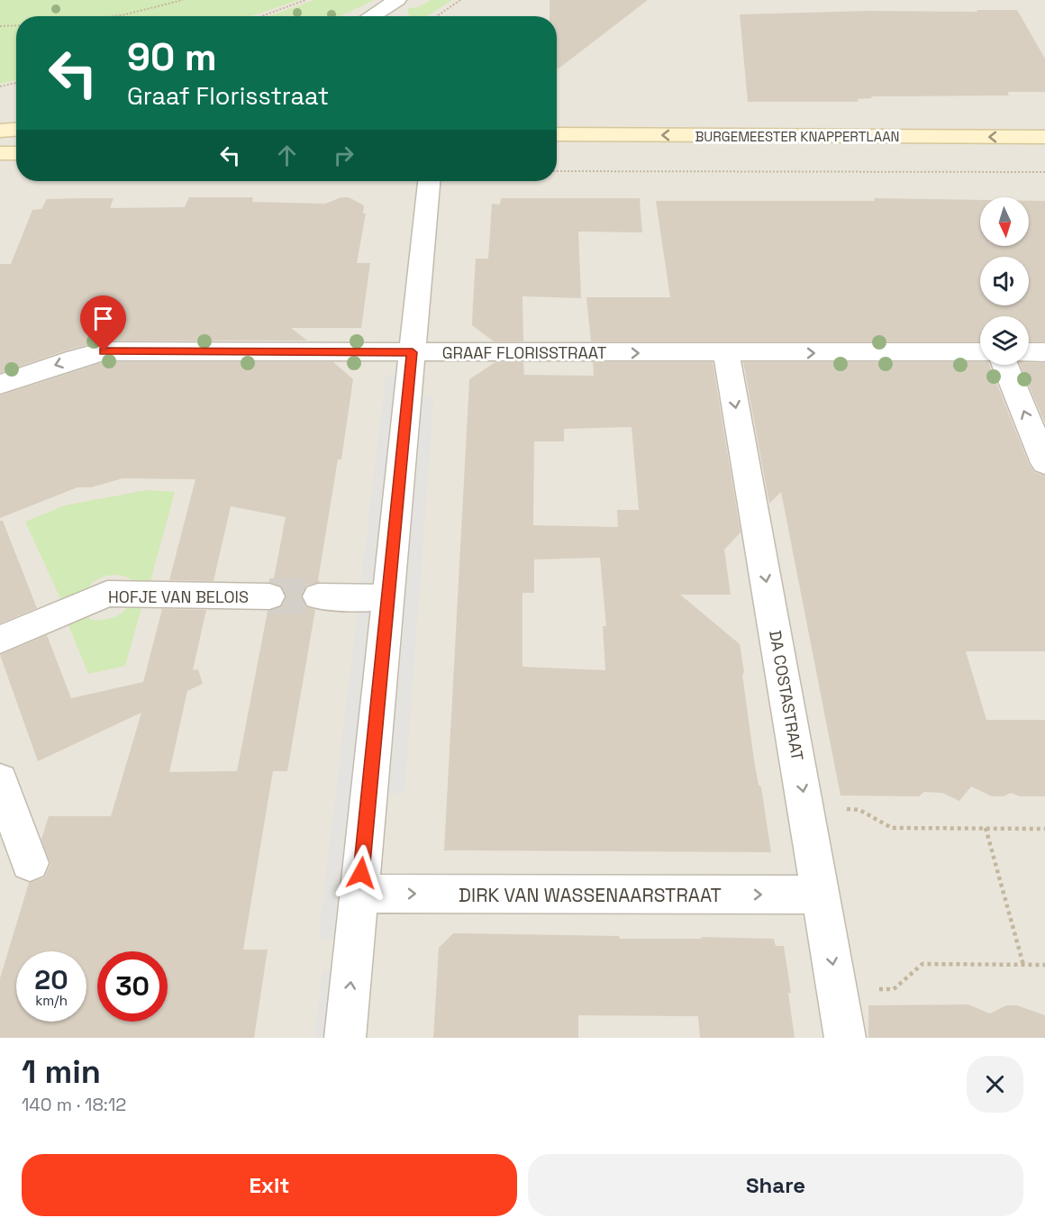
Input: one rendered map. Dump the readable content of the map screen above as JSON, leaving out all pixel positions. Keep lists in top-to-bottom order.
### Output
{
  "streets": {
    "main road": ["BURGEMEESTER KNAPPERTLAAN"],
    "street": [
      "GRAAF FLORISSTRAAT",
      "HOFJE VAN BELOIS",
      "DA COSTASTRAAT",
      "DIRK VAN WASSENAARSTRAAT"
    ]
  },
  "crossings": [
    ["GRAAF FLORISSTRAAT", "DA COSTASTRAAT"],
    ["DA COSTASTRAAT", "DIRK VAN WASSENAARSTRAAT"]
  ],
  "one_way": ["DA COSTASTRAAT", "DIRK VAN WASSENAARSTRAAT"],
  "north": "bottom",
  "page": {
    "turn": ["90 m", "Graaf Florisstraat"],
    "speed": "20 km/h",
    "limit": "30",
    "heading": ["1 min", "140 m · 18:12"],
    "buttons": ["Exit", "Share"]
  }
}
